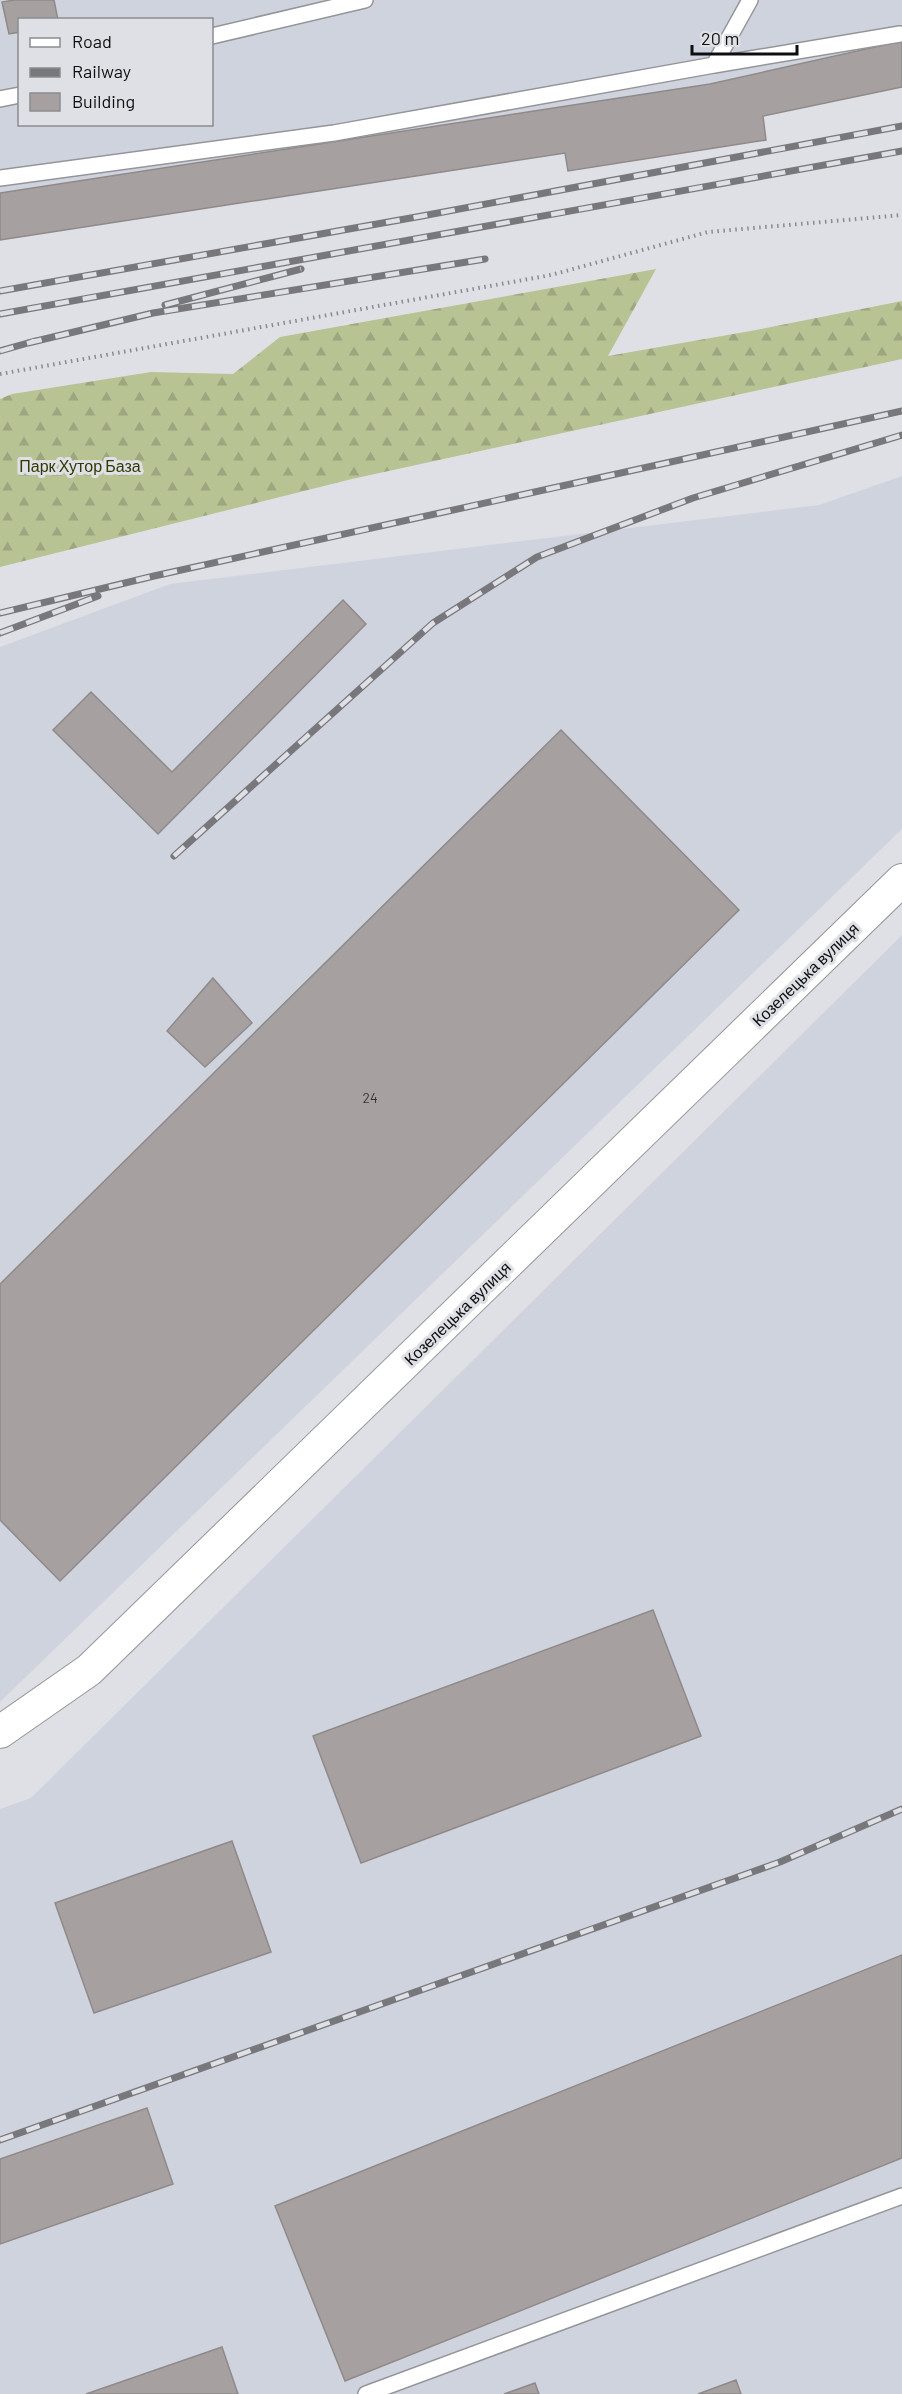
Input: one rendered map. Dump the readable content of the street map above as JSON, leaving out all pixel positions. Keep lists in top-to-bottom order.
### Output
{
  "streets": {
    "street": ["Козелецька вулиця"]
  },
  "parks": ["Парк Хутор База"],
  "house_numbers": ["24"],
  "legend": ["Road", "Railway", "Building"],
  "scale_bar": "20 m"
}
